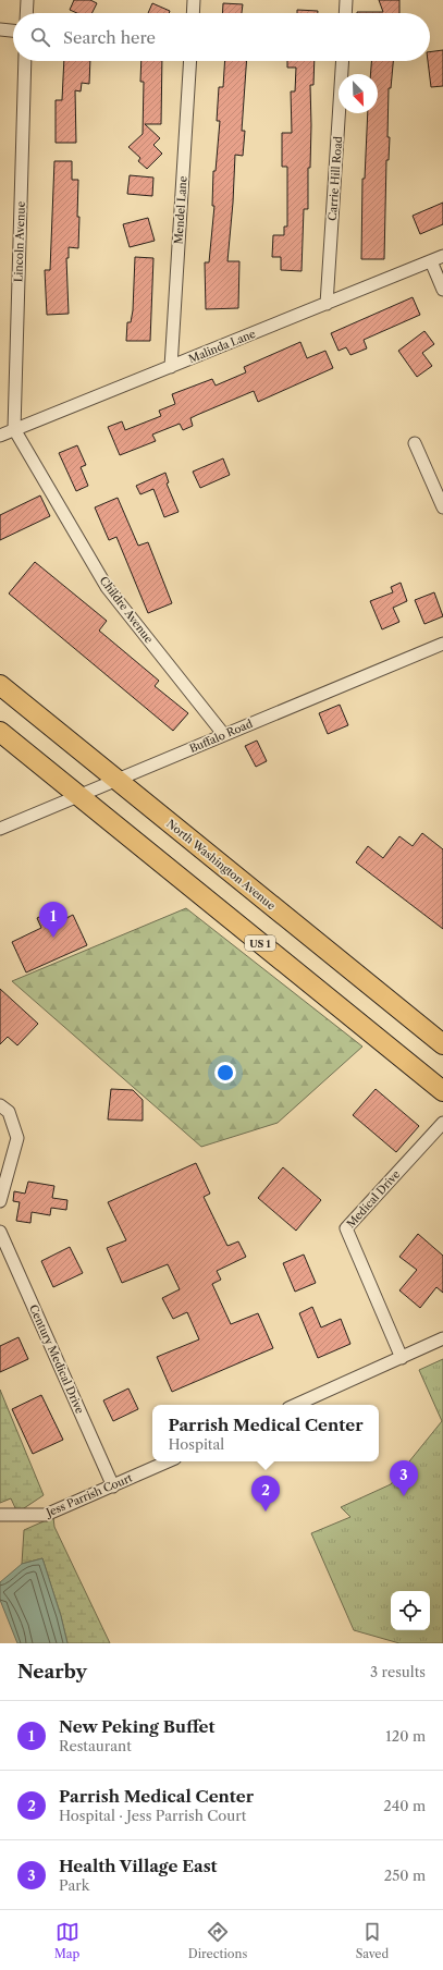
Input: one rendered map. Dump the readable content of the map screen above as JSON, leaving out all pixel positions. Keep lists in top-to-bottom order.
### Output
{
  "streets": {
    "main road": ["North Washington Avenue", "US 1"],
    "street": [
      "Carrie Hill Road",
      "Mendel Lane",
      "Lincoln Avenue",
      "Malinda Lane",
      "Childre Avenue",
      "Buffalo Road",
      "Medical Drive",
      "Century Medical Drive",
      "Jess Parrish Court"
    ]
  },
  "crossings": [
    ["Carrie Hill Road", "Malinda Lane"],
    ["Mendel Lane", "Malinda Lane"],
    ["Lincoln Avenue", "Malinda Lane"],
    ["Lincoln Avenue", "Childre Avenue"],
    ["Malinda Lane", "Childre Avenue"],
    ["Childre Avenue", "Buffalo Road"],
    ["Buffalo Road", "North Washington Avenue"],
    ["Buffalo Road", "US 1"],
    ["Century Medical Drive", "Jess Parrish Court"]
  ],
  "north": "bottom right",
  "page": {
    "search": "Search here",
    "pins": ["1", "3", "2"],
    "popup": ["Parrish Medical Center", "Hospital"],
    "heading": ["Nearby", "3 results"],
    "list": [
      {
        "mark": "1",
        "name": "New Peking Buffet",
        "note": "Restaurant",
        "value": "120 m"
      },
      {
        "mark": "2",
        "name": "Parrish Medical Center",
        "note": "Hospital · Jess Parrish Court",
        "value": "240 m"
      },
      {
        "mark": "3",
        "name": "Health Village East",
        "note": "Park",
        "value": "250 m"
      }
    ],
    "nav": ["Map", "Directions", "Saved"]
  }
}
